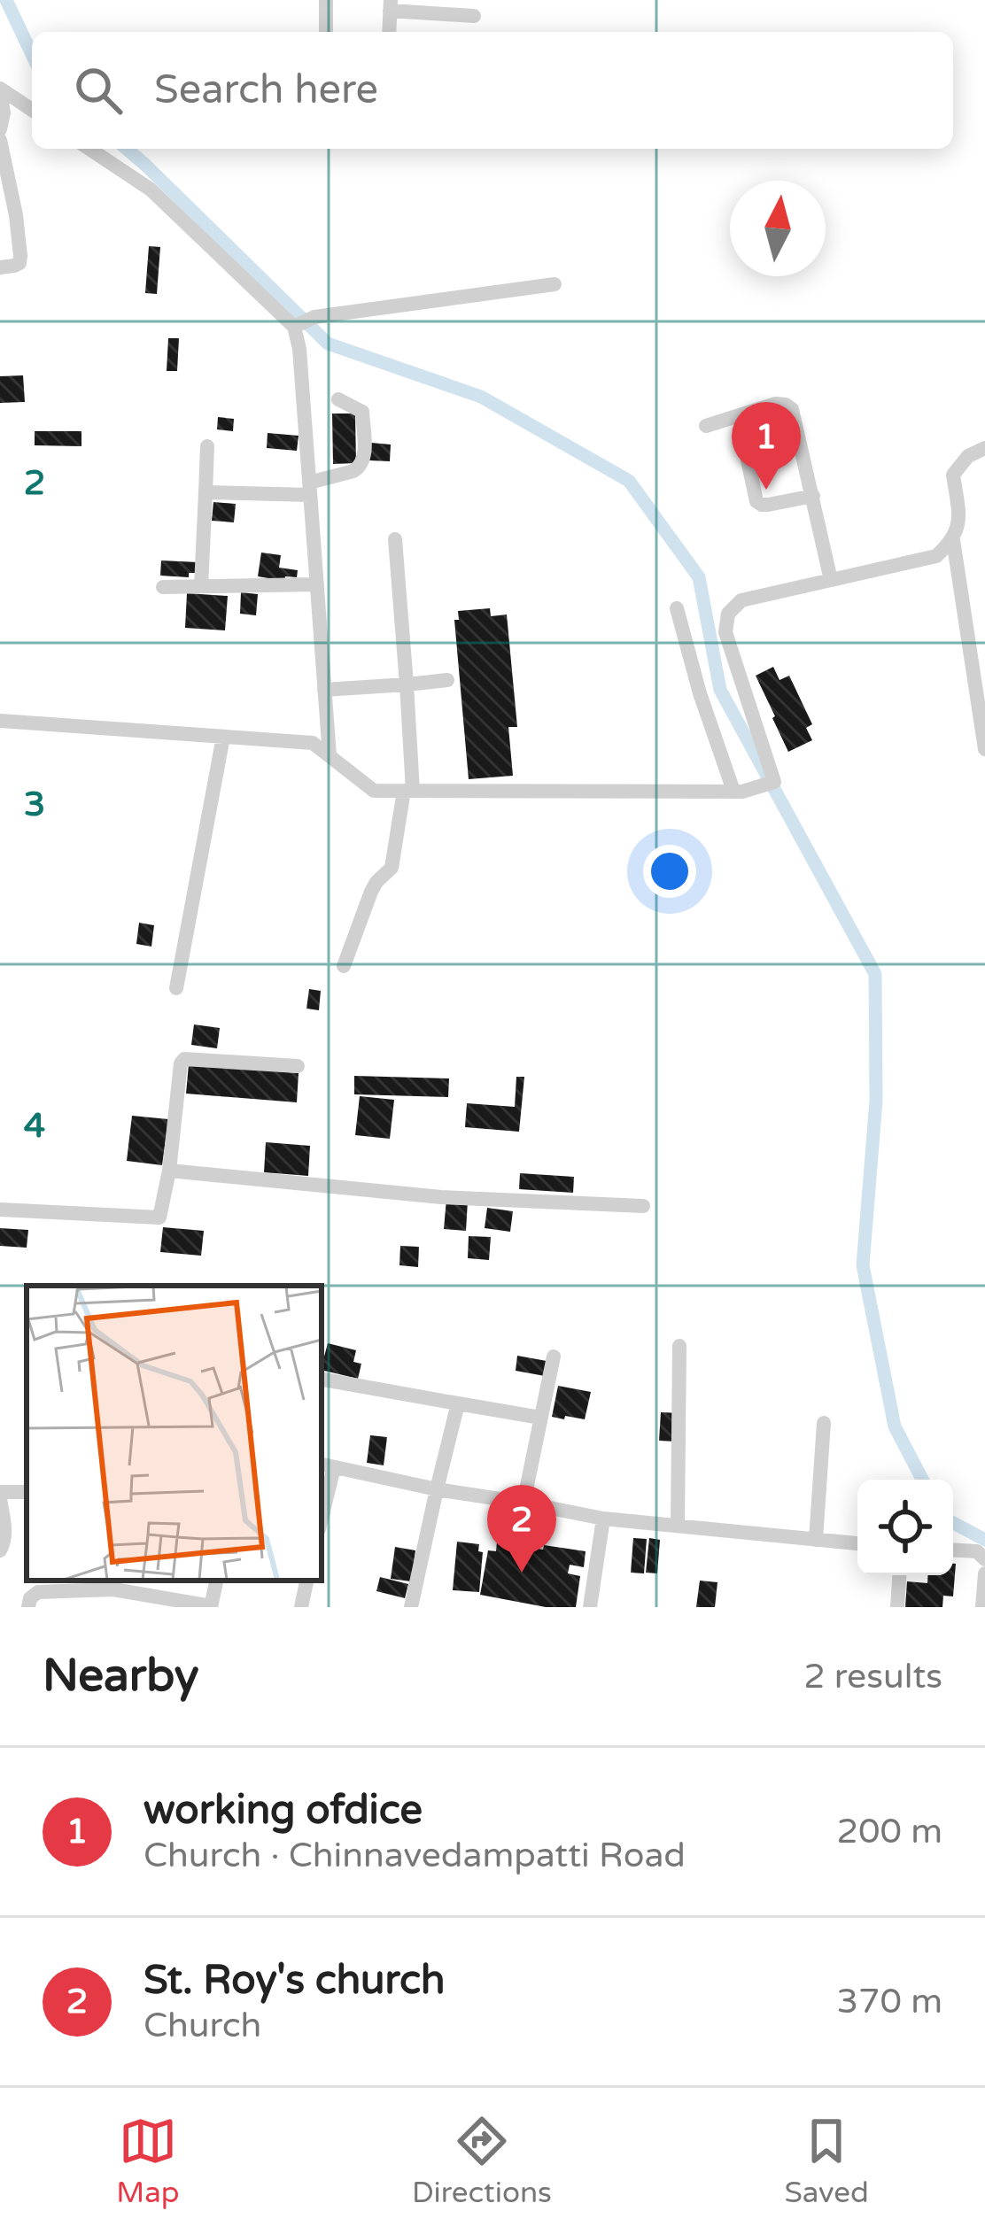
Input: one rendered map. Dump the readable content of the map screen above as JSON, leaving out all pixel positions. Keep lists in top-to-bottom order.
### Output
{
  "north": "top",
  "page": {
    "search": "Search here",
    "pins": ["1", "2"],
    "heading": ["Nearby", "2 results"],
    "list": [
      {
        "mark": "1",
        "name": "working ofdice",
        "note": "Church · Chinnavedampatti Road",
        "value": "200 m"
      },
      {
        "mark": "2",
        "name": "St. Roy's church",
        "note": "Church",
        "value": "370 m"
      }
    ],
    "nav": ["Map", "Directions", "Saved"]
  },
  "grid": {
    "rows": ["2", "3", "4"]
  }
}
